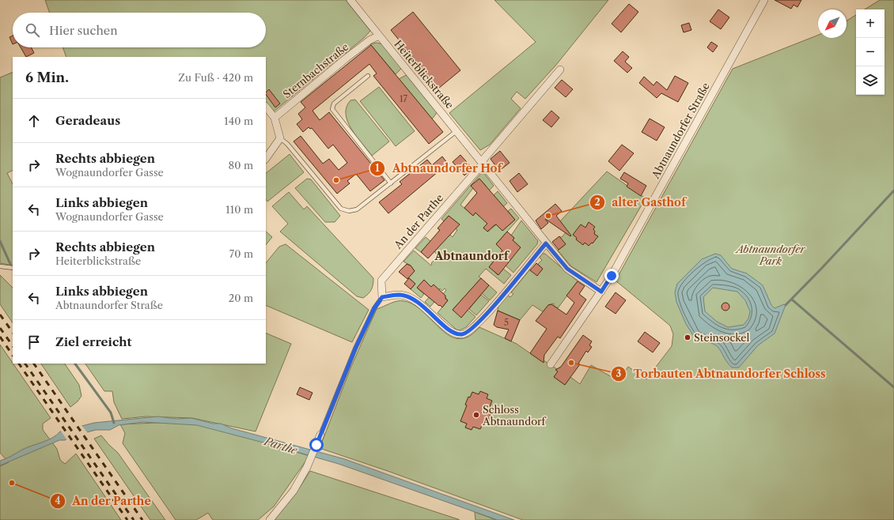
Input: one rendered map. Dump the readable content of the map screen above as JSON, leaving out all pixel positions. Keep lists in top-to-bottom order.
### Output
{
  "streets": {
    "street": [
      "Sternbachstraße",
      "Heiterblickstraße",
      "Abtnaundorfer Straße",
      "An der Parthe"
    ]
  },
  "crossings": [
    ["Sternbachstraße", "Heiterblickstraße"],
    ["Heiterblickstraße", "Abtnaundorfer Straße"],
    ["Heiterblickstraße", "An der Parthe"]
  ],
  "districts": ["Abtnaundorf"],
  "water": ["Parthe"],
  "parks": ["Abtnaundorfer Park"],
  "places": [
    "Abtnaundorfer Hof",
    "alter Gasthof",
    "Steinsockel",
    "Torbauten Abtnaundorfer Schloss",
    "Schloss Abtnaundorf",
    "An der Parthe"
  ],
  "house_numbers": ["17", "5"],
  "north": "bottom left",
  "page": {
    "map_buttons": ["+", "−"],
    "search": "Hier suchen",
    "heading": ["6 Min.", "Zu Fuß · 420 m"],
    "list": [
      ["Geradeaus", "140 m"],
      ["Rechts abbiegen", "Wognaundorfer Gasse", "80 m"],
      ["Links abbiegen", "Wognaundorfer Gasse", "110 m"],
      ["Rechts abbiegen", "Heiterblickstraße", "70 m"],
      ["Links abbiegen", "Abtnaundorfer Straße", "20 m"],
      "Ziel erreicht"
    ]
  }
}
